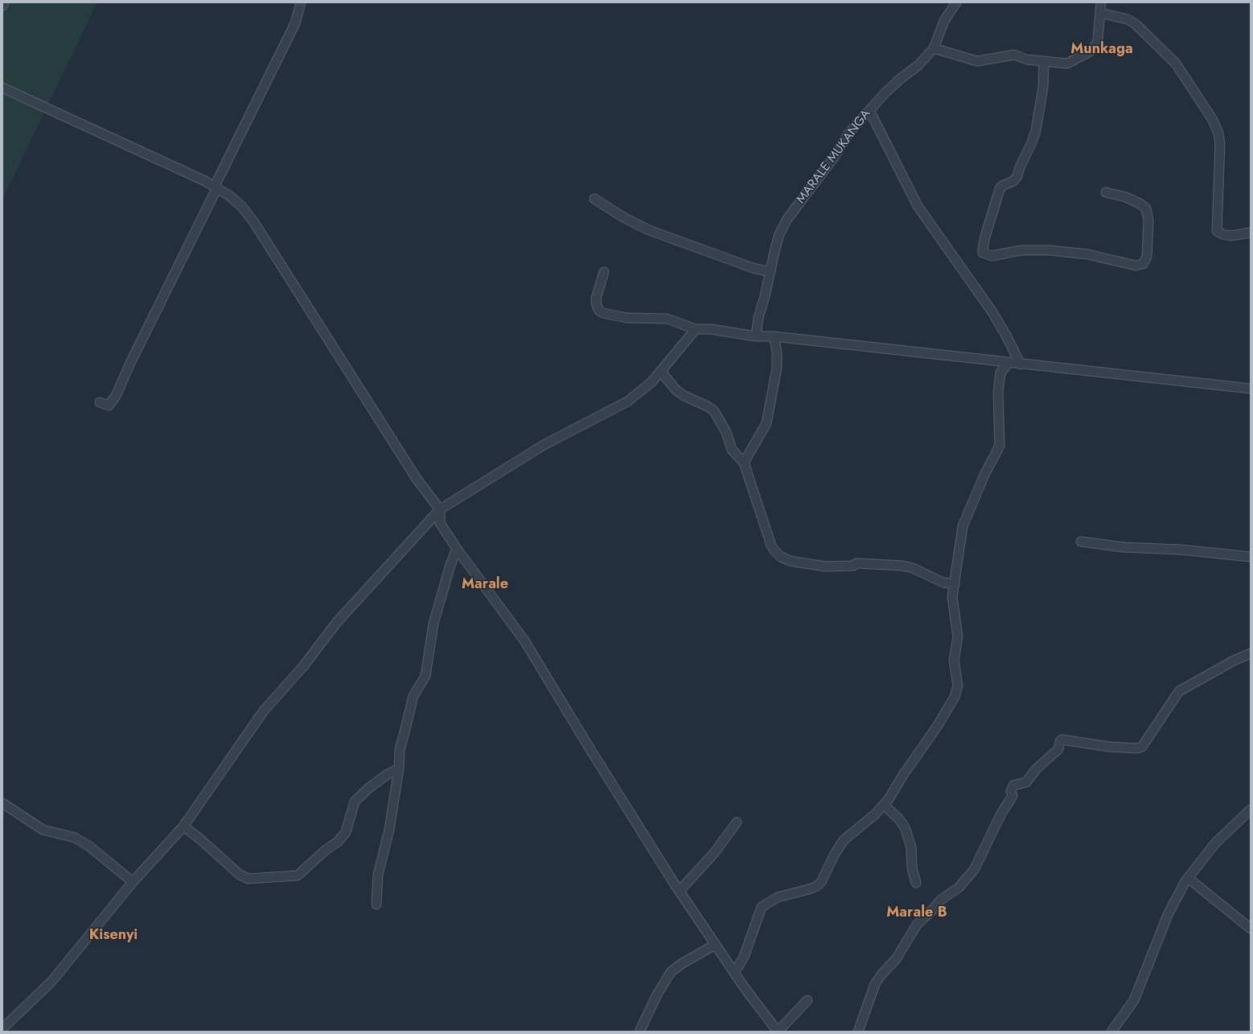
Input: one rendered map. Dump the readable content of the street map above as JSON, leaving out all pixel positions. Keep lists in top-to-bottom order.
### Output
{
  "streets": {
    "street": ["MARALE MUKANGA"]
  },
  "districts": [
    "Munkaga",
    "Marale",
    "Marale B",
    "Kisenyi"
  ]
}
